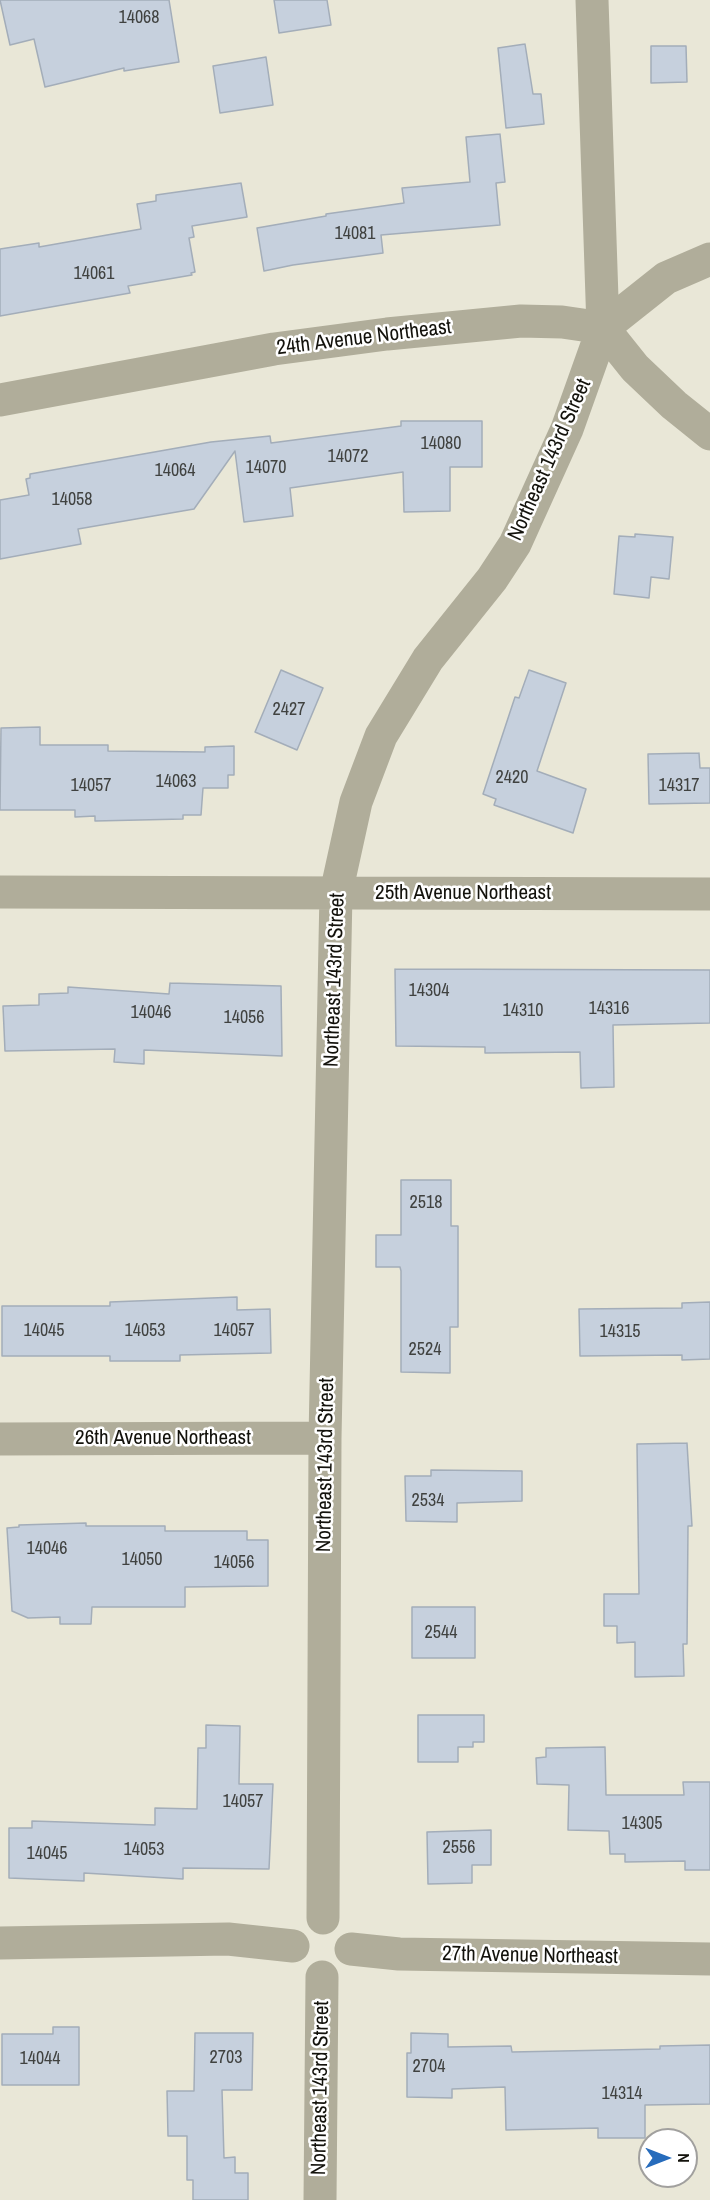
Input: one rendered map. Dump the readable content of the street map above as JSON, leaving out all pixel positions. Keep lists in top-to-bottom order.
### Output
{
  "streets": {
    "street": [
      "24th Avenue Northeast",
      "Northeast 143rd Street",
      "25th Avenue Northeast",
      "26th Avenue Northeast",
      "27th Avenue Northeast"
    ]
  },
  "crossings": [
    ["24th Avenue Northeast", "Northeast 143rd Street"],
    ["Northeast 143rd Street", "25th Avenue Northeast"],
    ["Northeast 143rd Street", "26th Avenue Northeast"],
    ["Northeast 143rd Street", "27th Avenue Northeast"]
  ],
  "house_numbers": [
    "14068",
    "14081",
    "14061",
    "14080",
    "14072",
    "14070",
    "14064",
    "14058",
    "2427",
    "2420",
    "14063",
    "14057",
    "14317",
    "14304",
    "14316",
    "14310",
    "14046",
    "14056",
    "2518",
    "14045",
    "14053",
    "14057",
    "14315",
    "2524",
    "2534",
    "14046",
    "14050",
    "14056",
    "2544",
    "14057",
    "14305",
    "2556",
    "14053",
    "14045",
    "2703",
    "14044",
    "2704",
    "14314"
  ],
  "north": "right"
}
